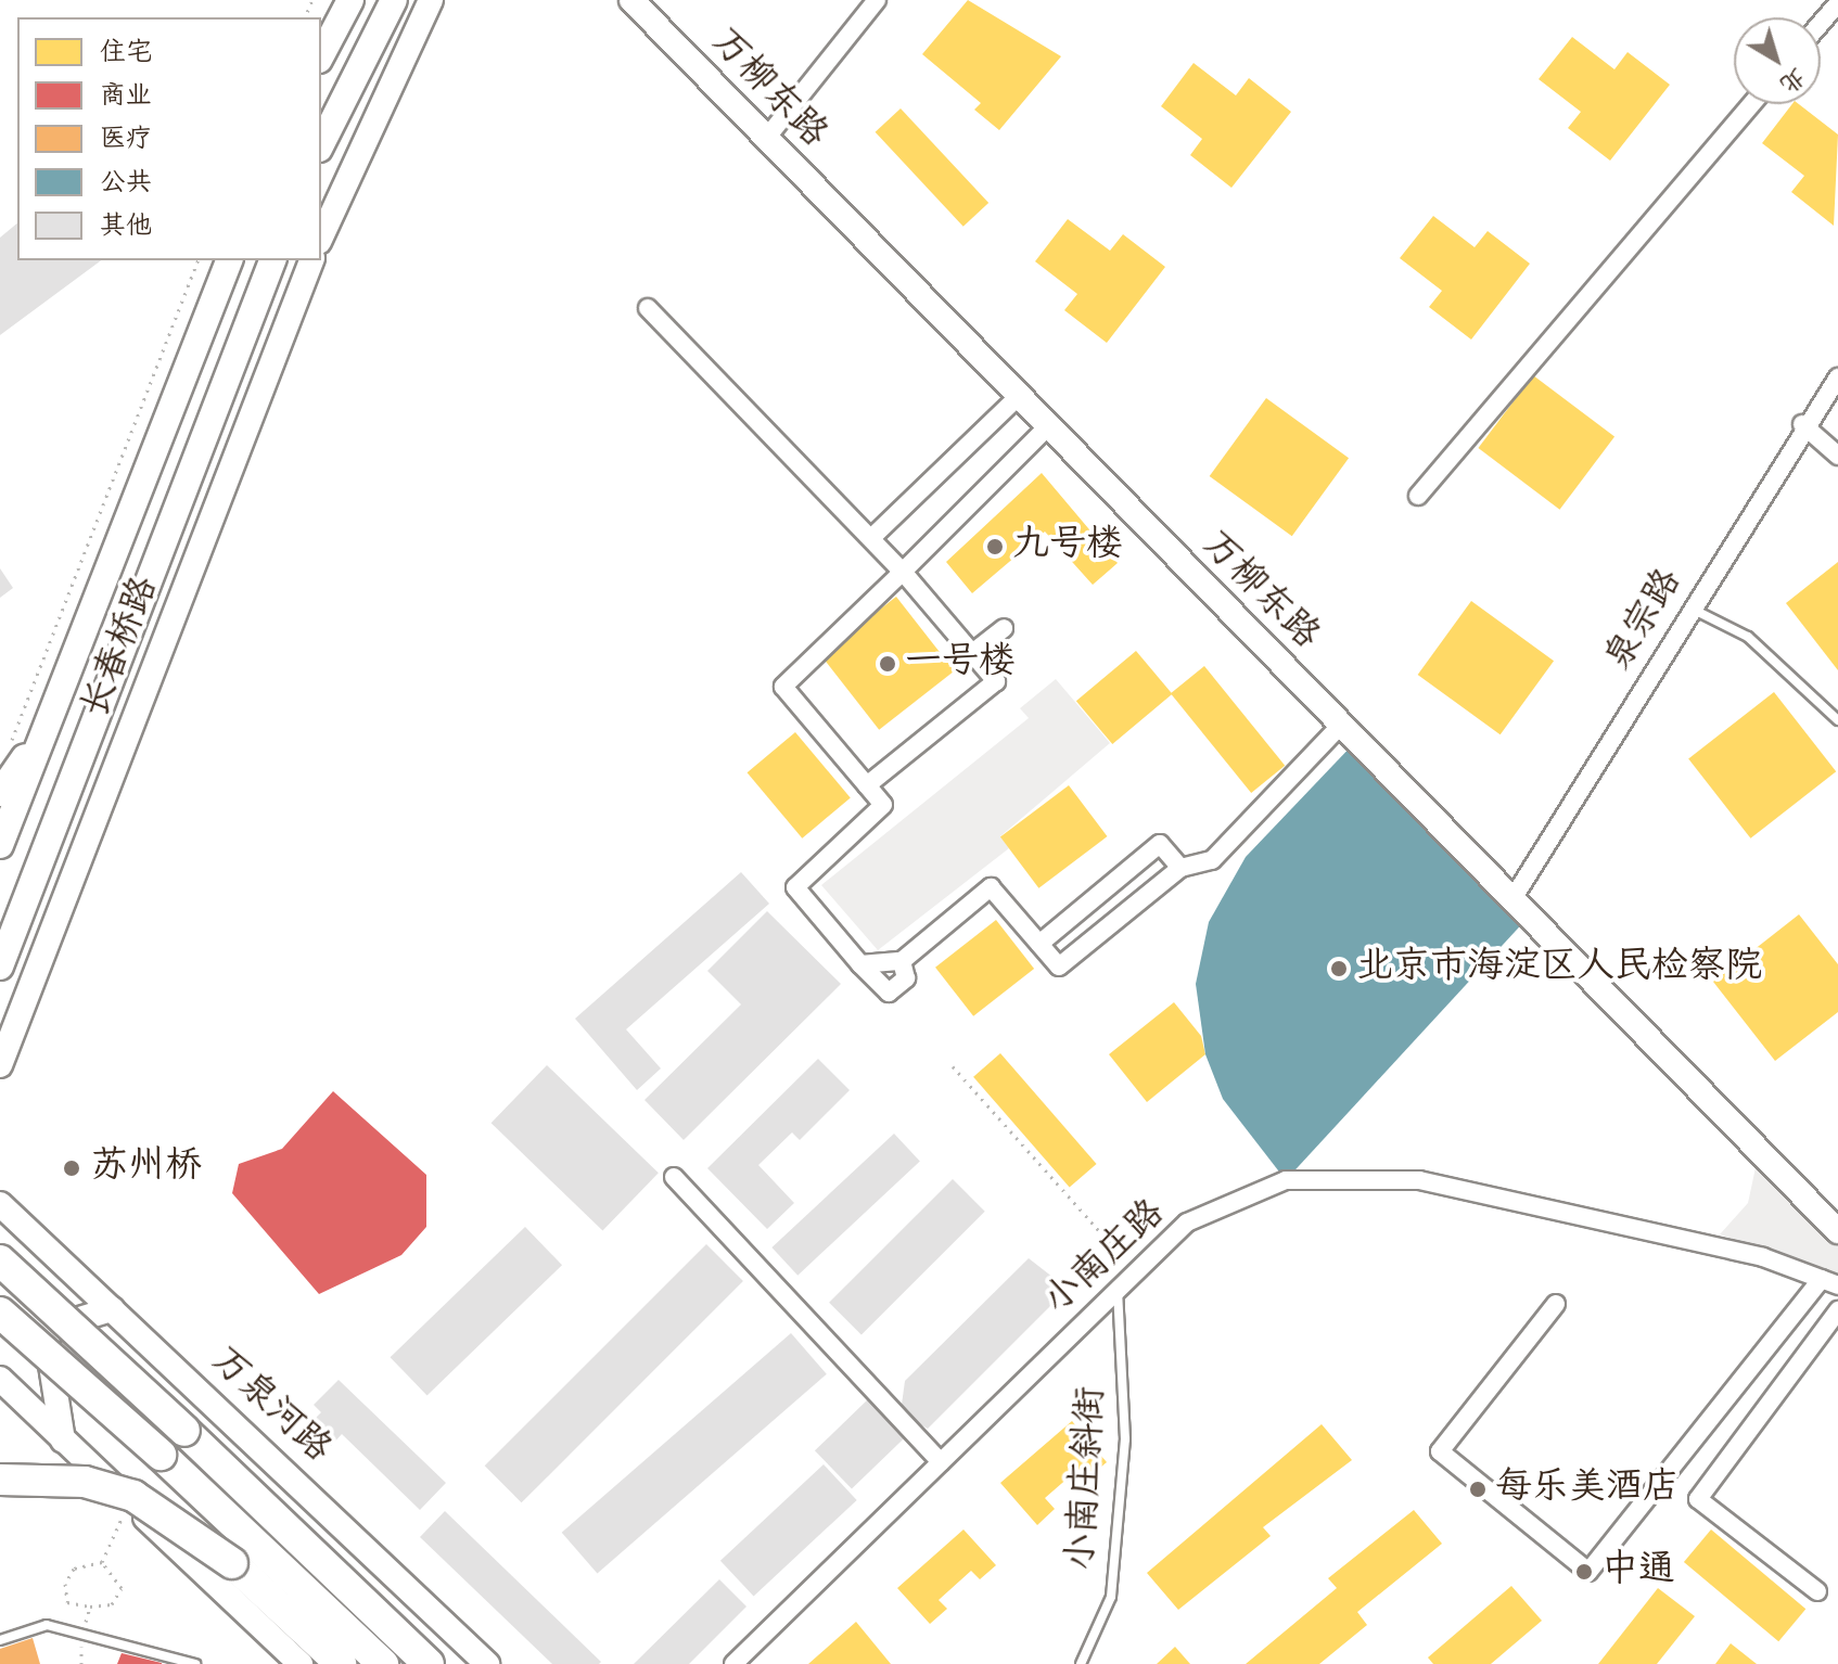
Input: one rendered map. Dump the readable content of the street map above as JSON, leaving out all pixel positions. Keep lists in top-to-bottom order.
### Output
{
  "streets": {
    "highway": ["万泉河路"],
    "main road": ["长春桥路"],
    "street": ["万柳东路", "泉宗路", "小南庄路"],
    "lane": ["小南庄斜街"]
  },
  "crossings": [
    ["万柳东路", "泉宗路"],
    ["小南庄路", "小南庄斜街"]
  ],
  "places": [
    "九号楼",
    "一号楼",
    "北京市海淀区人民检察院",
    "苏州桥",
    "每乐美酒店",
    "中通"
  ],
  "legend": [
    "住宅",
    "商业",
    "医疗",
    "公共",
    "其他"
  ],
  "north": "bottom right"
}
